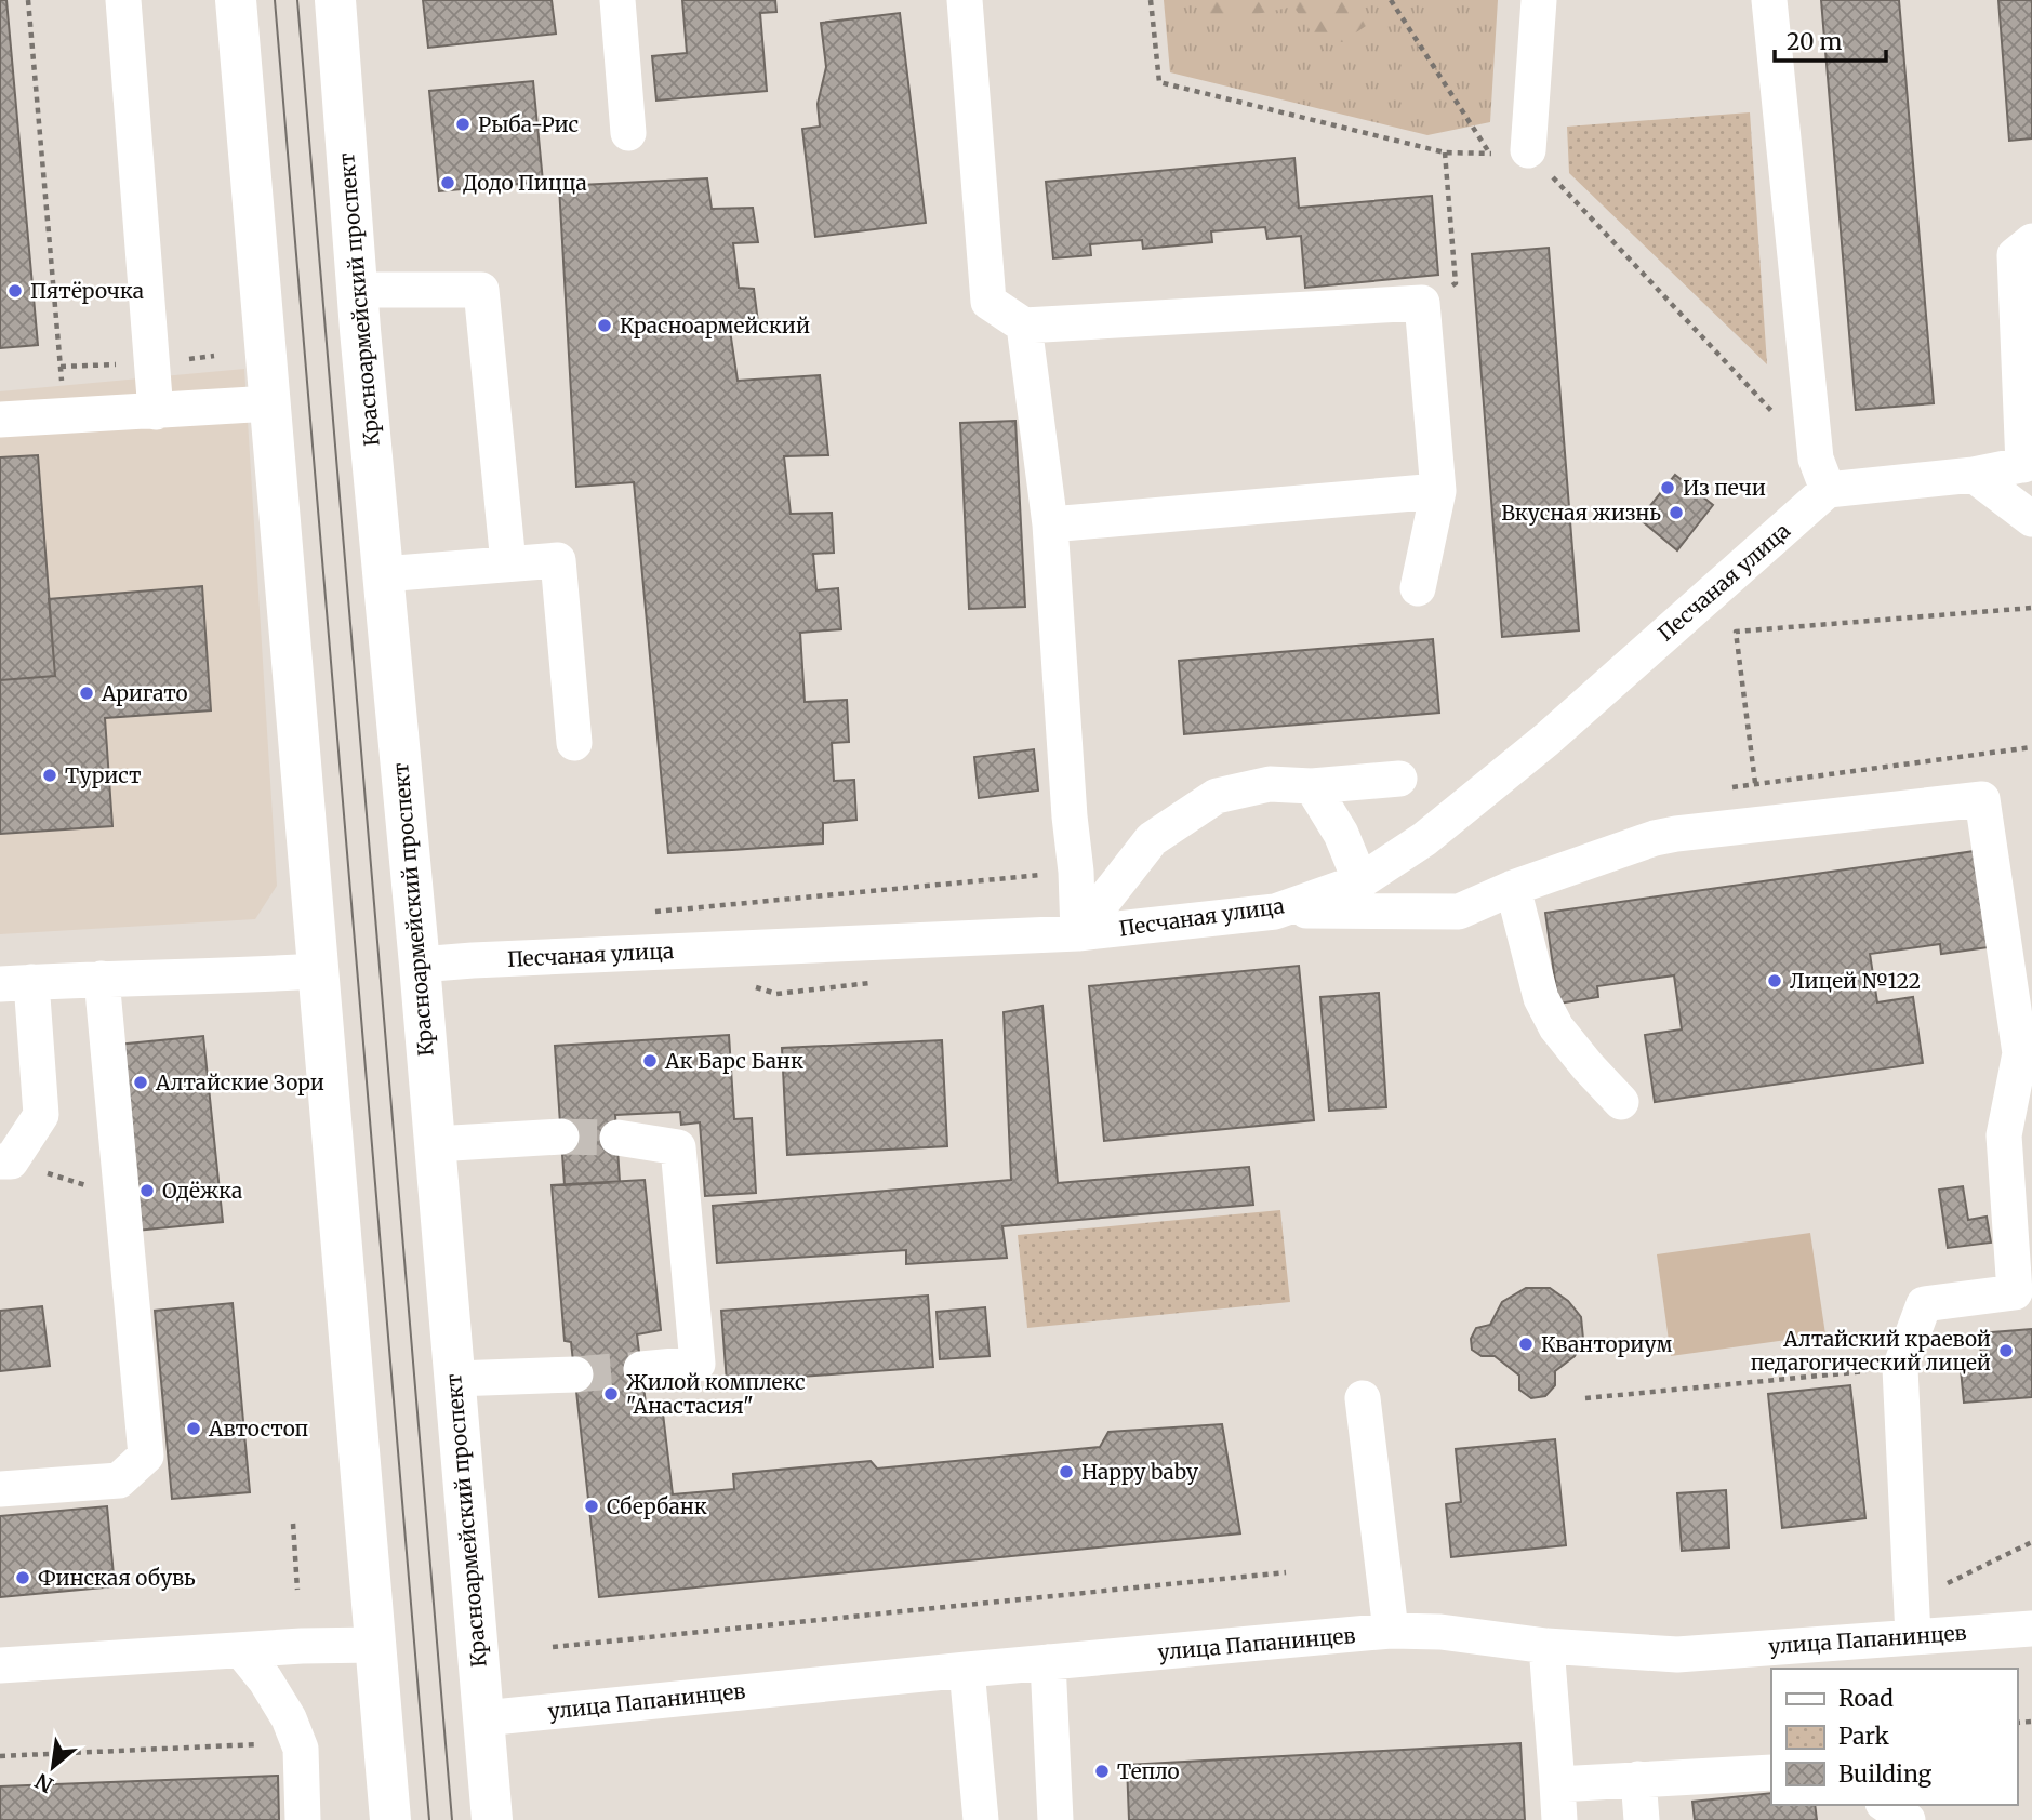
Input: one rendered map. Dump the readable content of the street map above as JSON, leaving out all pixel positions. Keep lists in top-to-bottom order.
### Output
{
  "streets": {
    "main road": ["Красноармейский проспект"],
    "street": ["Песчаная улица", "улица Папанинцев"]
  },
  "crossings": [
    ["Красноармейский проспект", "Песчаная улица"],
    ["Красноармейский проспект", "улица Папанинцев"]
  ],
  "places": [
    "Рыба-Рис",
    "Додо Пицца",
    "Пятёрочка",
    "Красноармейский",
    "Из печи",
    "Вкусная жизнь",
    "Аригато",
    "Турист",
    "Лицей №122",
    "Ак Барс Банк",
    "Алтайские Зори",
    "Одёжка",
    "Кванториум",
    "Алтайский краевой педагогический лицей",
    "Жилой комплекс \"Анастасия\"",
    "Автостоп",
    "Happy baby",
    "Сбербанк",
    "Финская обувь",
    "Тепло"
  ],
  "legend": ["Road", "Park", "Building"],
  "scale_bar": "20 m",
  "north": "bottom left"
}
